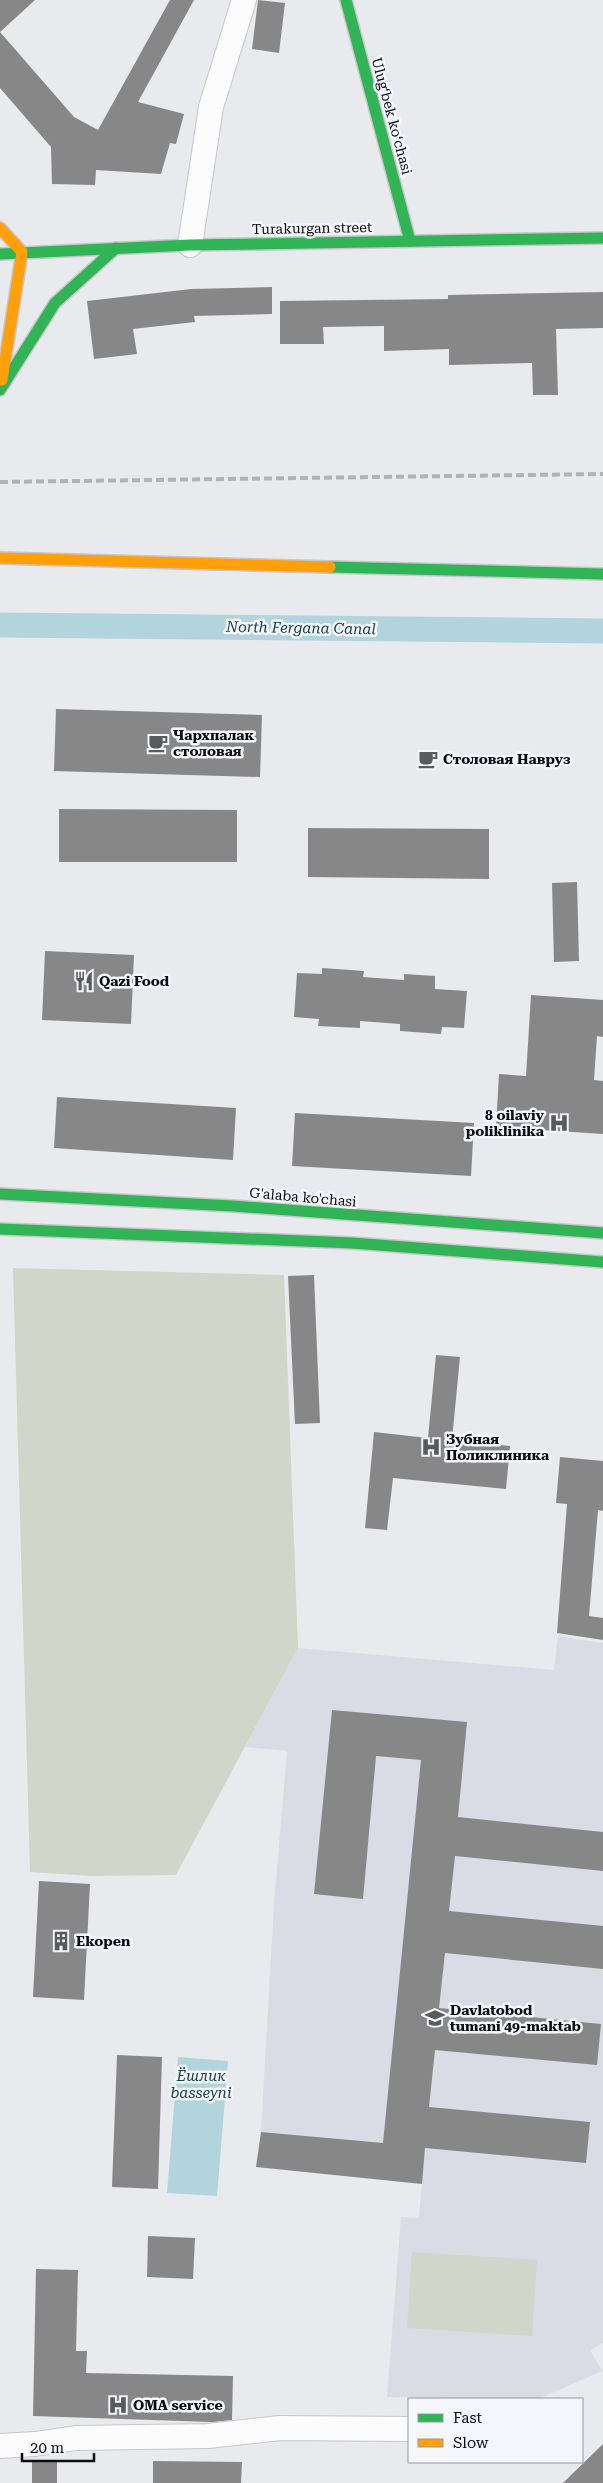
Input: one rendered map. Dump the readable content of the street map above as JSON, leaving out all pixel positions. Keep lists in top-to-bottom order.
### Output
{
  "streets": {
    "main road": ["Ulugʻbek koʻchasi", "Turakurgan street", "G'alaba ko'chasi"]
  },
  "crossings": [
    ["Ulugʻbek koʻchasi", "Turakurgan street"]
  ],
  "water": ["North Fergana Canal", "Ёшлик basseyni"],
  "places": {
    "cafe": ["Чархпалак столовая", "Столовая Навруз"],
    "restaurant": ["Qazi Food"],
    "hospital": ["8 oilaviy poliklinika", "Зубная Поликлиника", "OMA service"],
    "building": ["Ekopen"],
    "school or university": ["Davlatobod tumani 49-maktab"]
  },
  "legend": ["Fast", "Slow"],
  "scale_bar": "20 m"
}
